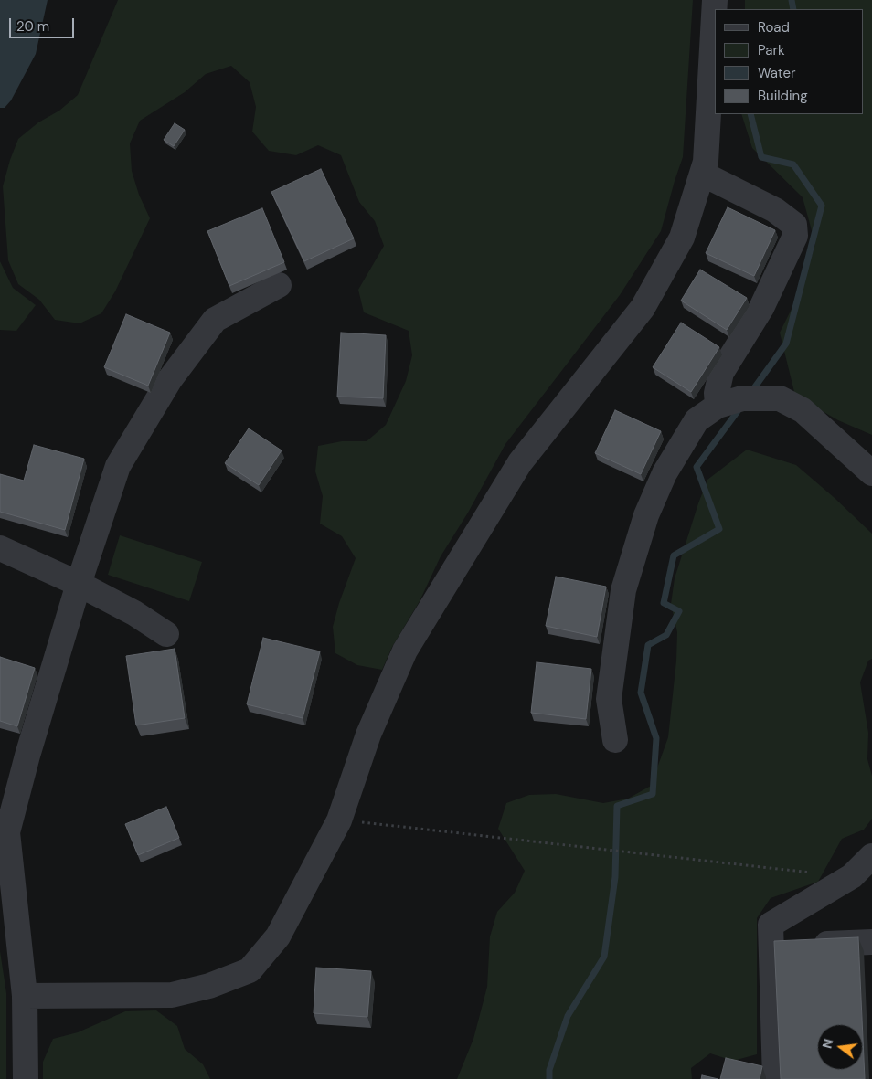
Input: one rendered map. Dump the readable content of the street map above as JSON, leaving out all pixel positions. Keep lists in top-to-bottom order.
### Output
{
  "legend": [
    "Road",
    "Park",
    "Water",
    "Building"
  ],
  "scale_bar": "20 m",
  "north": "left"
}
